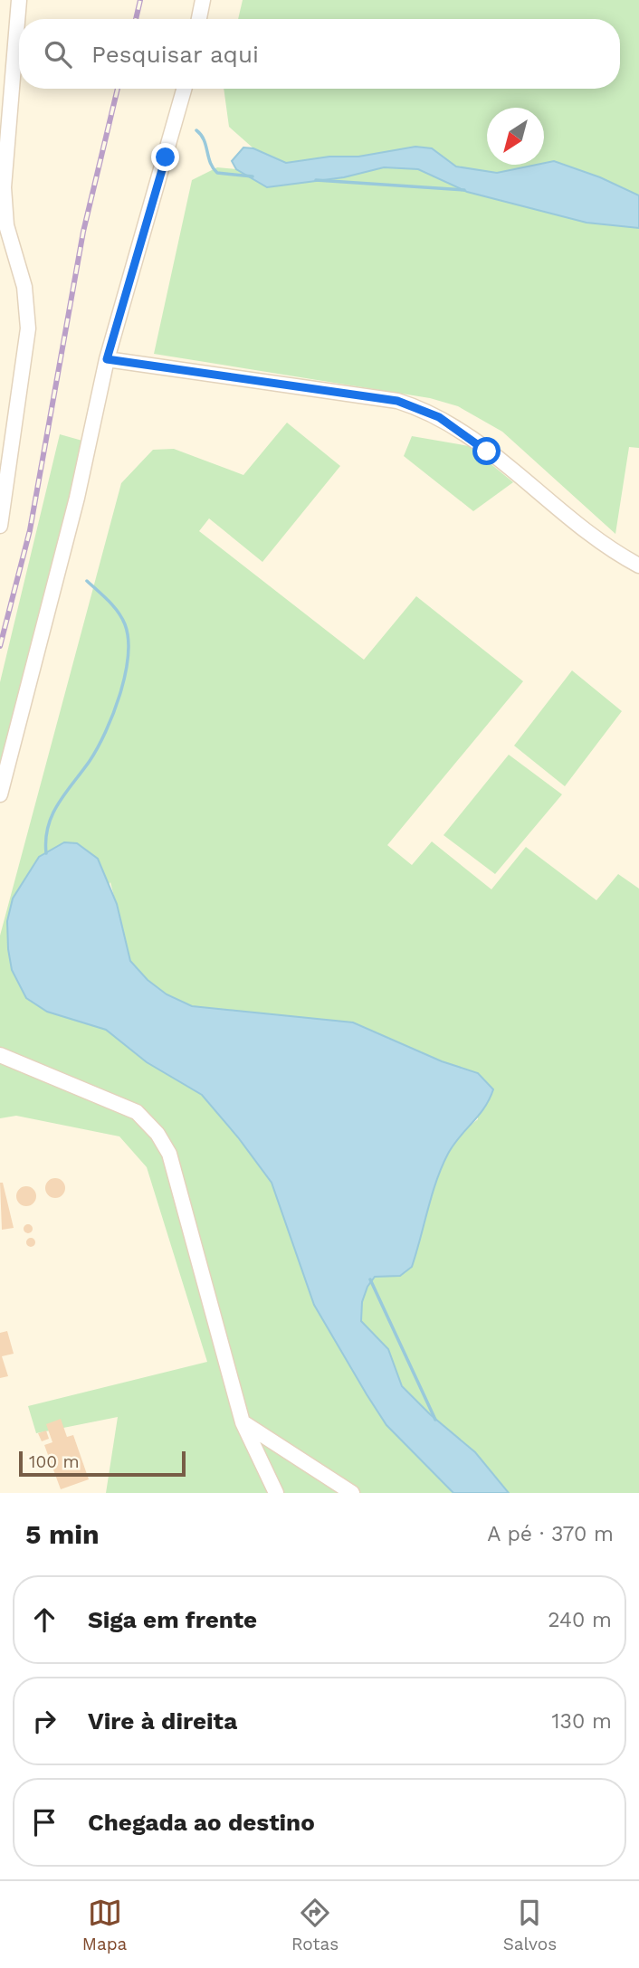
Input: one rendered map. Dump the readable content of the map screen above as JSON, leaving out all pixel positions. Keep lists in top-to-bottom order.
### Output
{
  "scale_bar": "100 m",
  "north": "bottom left",
  "page": {
    "search": "Pesquisar aqui",
    "scale": "100 m",
    "heading": ["5 min", "A pé · 370 m"],
    "list": [
      ["Siga em frente", "240 m"],
      ["Vire à direita", "130 m"],
      "Chegada ao destino"
    ],
    "nav": ["Mapa", "Rotas", "Salvos"]
  }
}
